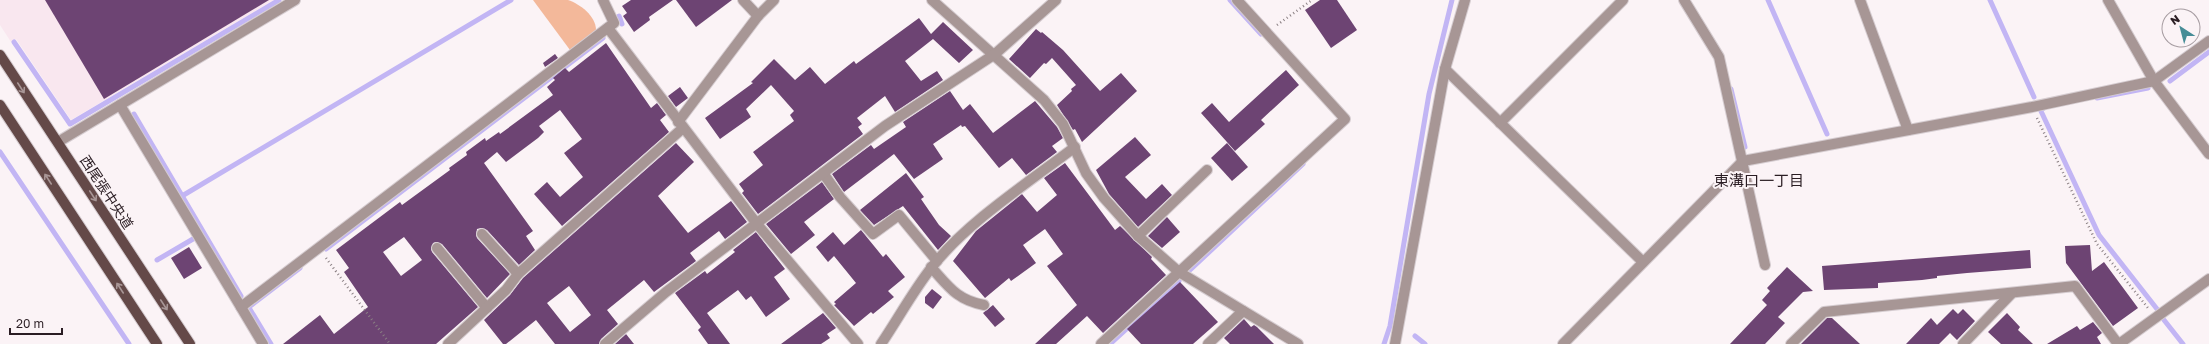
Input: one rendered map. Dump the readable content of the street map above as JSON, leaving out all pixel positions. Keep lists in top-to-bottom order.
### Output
{
  "streets": {
    "main road": ["西尾張中央道"]
  },
  "districts": ["東溝口一丁目"],
  "scale_bar": "20 m",
  "north": "top left"
}
